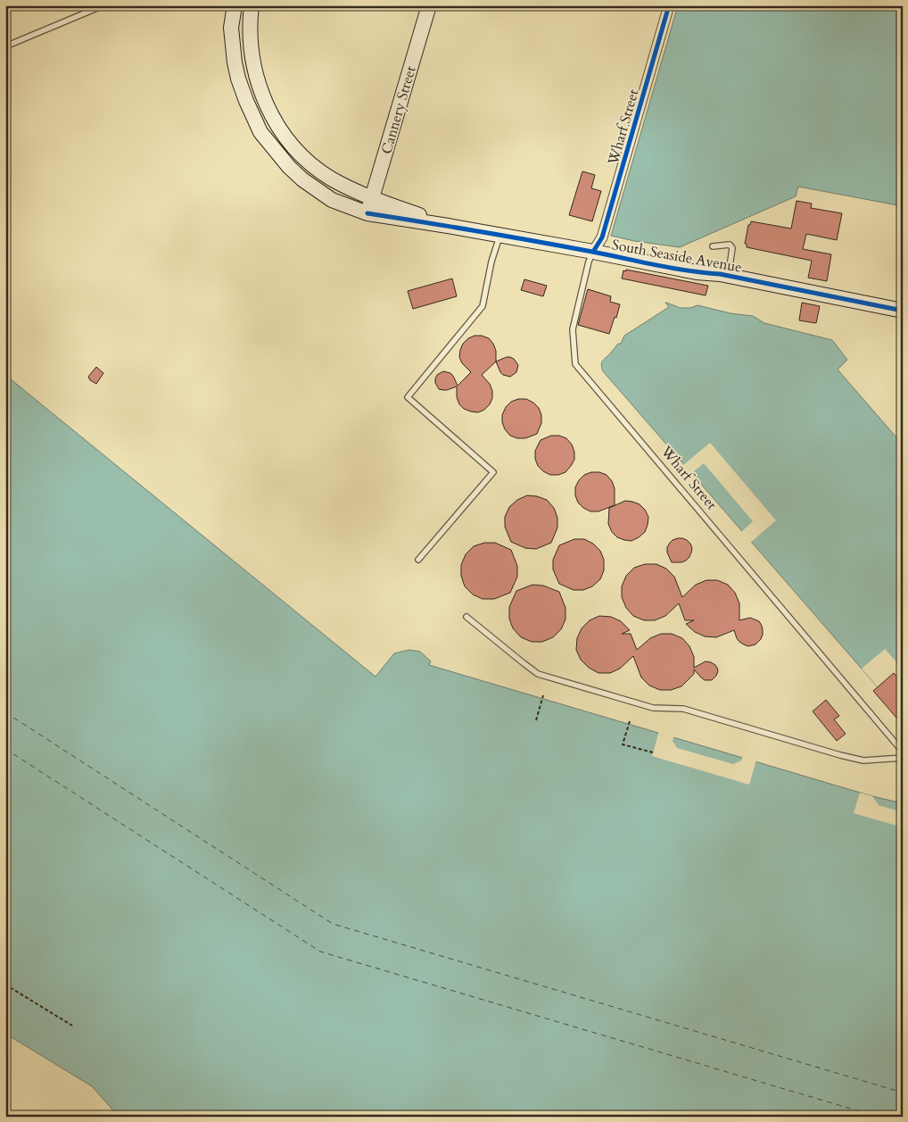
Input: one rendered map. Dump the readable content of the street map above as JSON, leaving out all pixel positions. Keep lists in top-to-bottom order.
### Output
{
  "streets": {
    "street": ["Cannery Street", "Wharf Street", "South Seaside Avenue"]
  },
  "crossings": [
    ["Cannery Street", "South Seaside Avenue"],
    ["Wharf Street", "South Seaside Avenue"]
  ]
}
